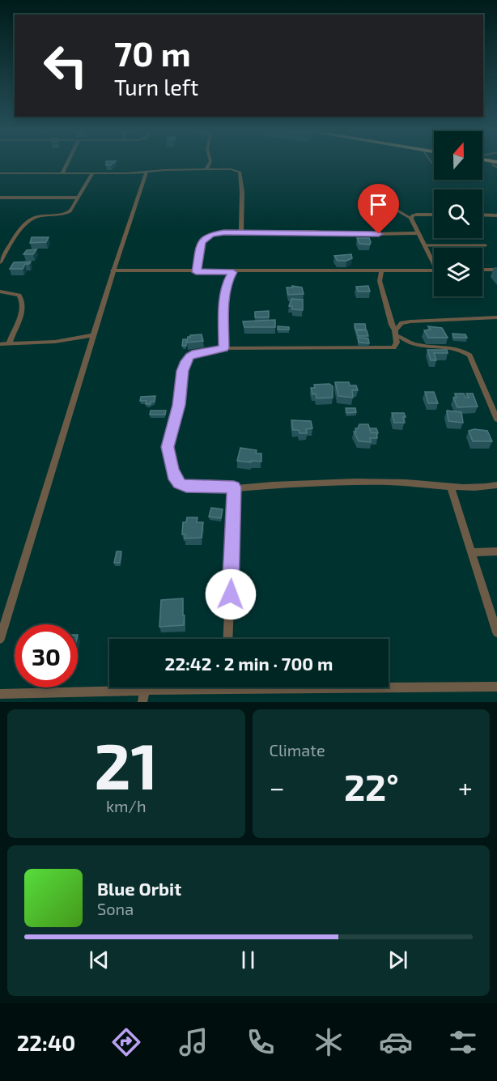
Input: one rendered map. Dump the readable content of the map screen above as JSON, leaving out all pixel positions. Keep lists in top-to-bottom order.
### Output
{
  "north": "top",
  "page": {
    "turn": ["70 m", "Turn left"],
    "limit": "30",
    "trip": "22:42 · 2 min · 700 m",
    "tile": [
      ["21", "km/h"],
      "Climate"
    ],
    "heat": ["−", "22°", "+"],
    "song": ["Blue Orbit", "Sona"],
    "tabs": "22:40"
  }
}
